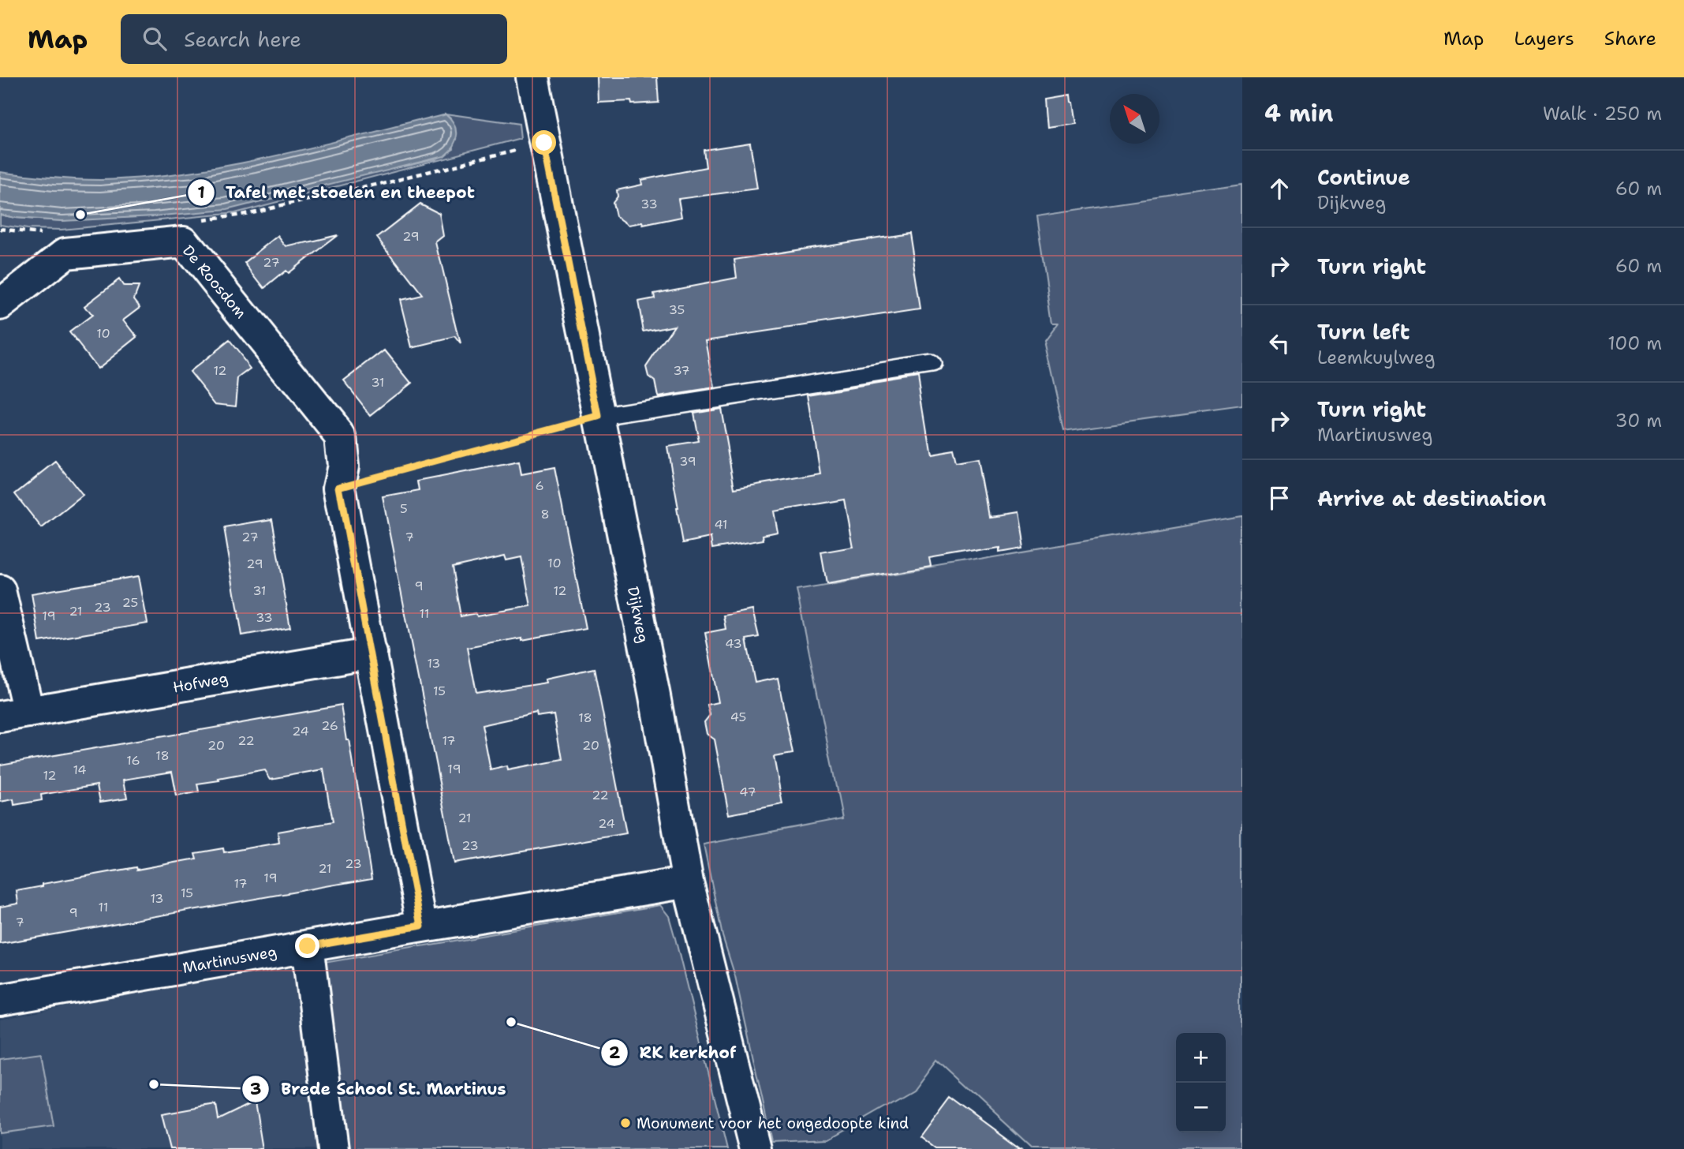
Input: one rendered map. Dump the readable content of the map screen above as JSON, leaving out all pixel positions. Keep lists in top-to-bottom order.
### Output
{
  "streets": {
    "street": [
      "De Roosdom",
      "Dijkweg",
      "Hofweg",
      "Martinusweg"
    ]
  },
  "crossings": [
    ["Dijkweg", "Martinusweg"]
  ],
  "places": [
    "Tafel met stoelen en theepot",
    "RK kerkhof",
    "Brede School St. Martinus",
    "Monument voor het ongedoopte kind"
  ],
  "house_numbers": [
    "33",
    "29",
    "27",
    "35",
    "10",
    "12",
    "37",
    "31",
    "39",
    "6",
    "5",
    "8",
    "41",
    "27",
    "7",
    "10",
    "29",
    "9",
    "31",
    "12",
    "25",
    "23",
    "21",
    "11",
    "19",
    "33",
    "43",
    "13",
    "15",
    "45",
    "18",
    "26",
    "24",
    "22",
    "17",
    "20",
    "20",
    "18",
    "16",
    "19",
    "14",
    "12",
    "47",
    "22",
    "21",
    "24",
    "23",
    "23",
    "21",
    "19",
    "17",
    "15",
    "13",
    "11",
    "9",
    "7"
  ],
  "north": "top left",
  "page": {
    "header": "Map",
    "search": "Search here",
    "nav": ["Map", "Layers", "Share"],
    "heading": ["4 min", "Walk · 250 m"],
    "list": [
      ["Continue", "Dijkweg", "60 m"],
      ["Turn right", "60 m"],
      ["Turn left", "Leemkuylweg", "100 m"],
      ["Turn right", "Martinusweg", "30 m"],
      "Arrive at destination"
    ],
    "map_buttons": ["+", "−"]
  }
}
